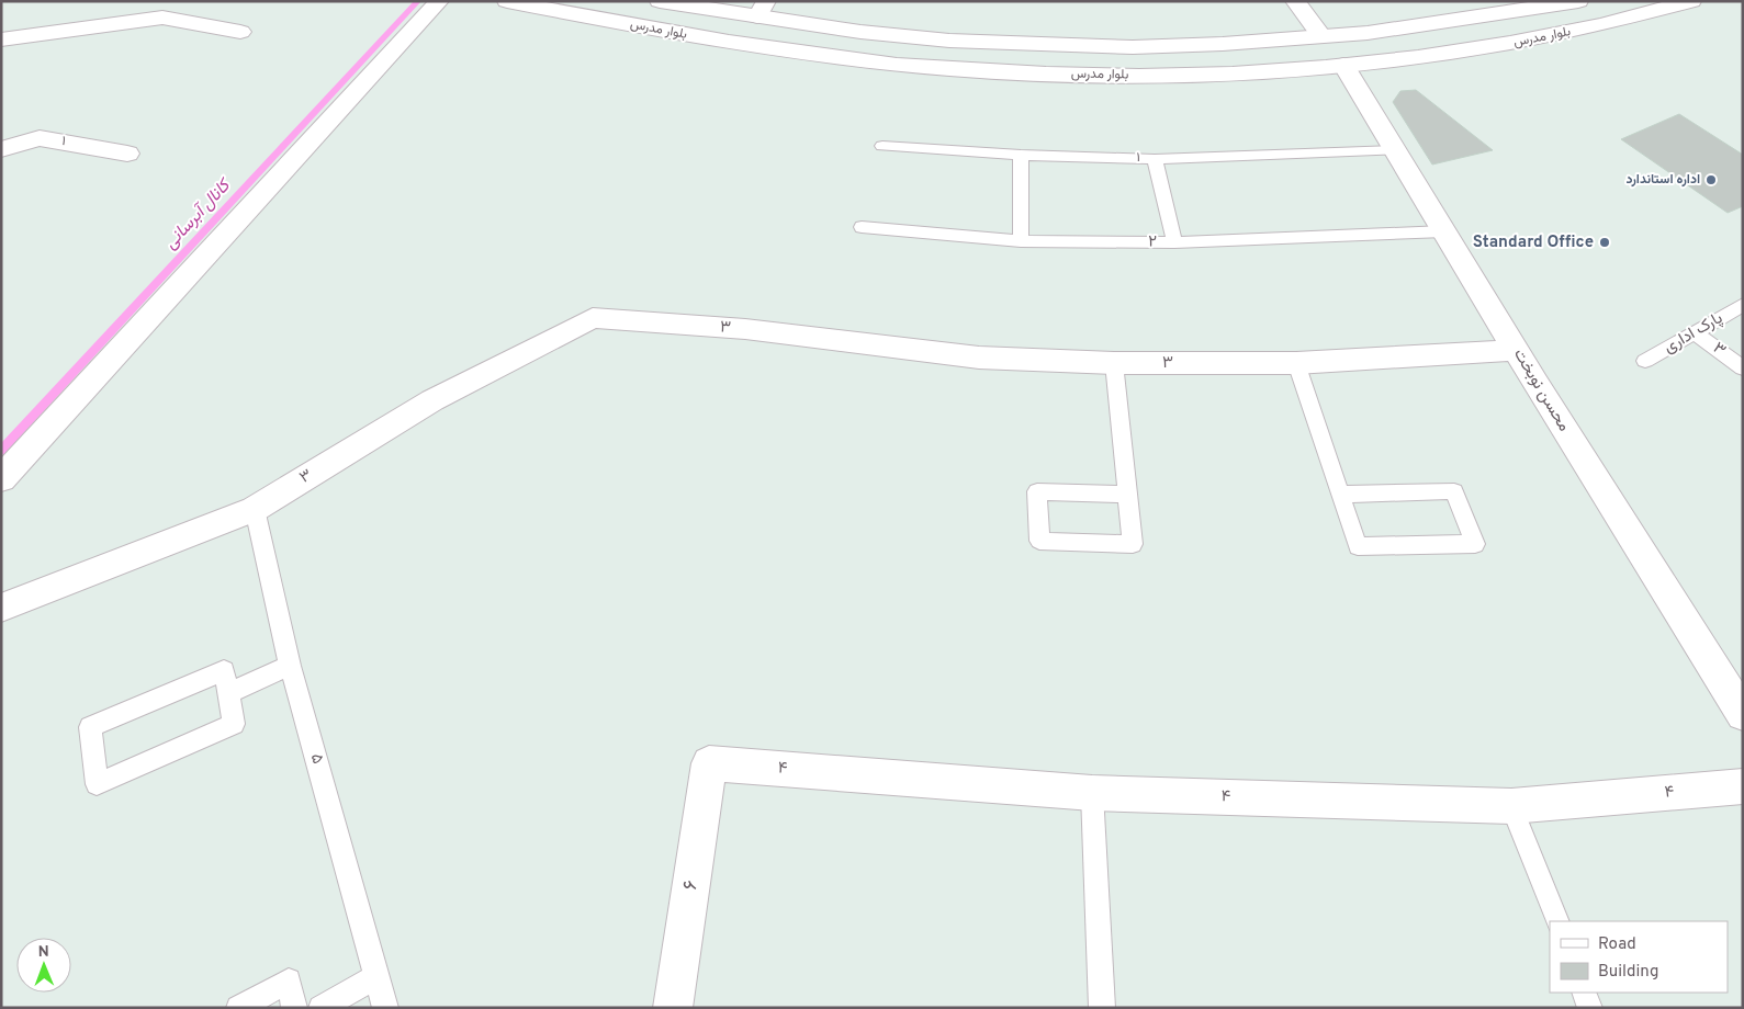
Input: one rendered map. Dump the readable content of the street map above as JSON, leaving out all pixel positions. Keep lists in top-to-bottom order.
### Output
{
  "streets": {
    "street": [
      "بلوار مدرس",
      "۱",
      "۳",
      "محسن نوبخت",
      "۴",
      "۶"
    ],
    "lane": ["۲", "پارک اداری", "۵"]
  },
  "crossings": [
    ["بلوار مدرس", "محسن نوبخت"],
    ["۱", "محسن نوبخت"],
    ["۲", "محسن نوبخت"],
    ["۳", "پارک اداری"],
    ["۳", "محسن نوبخت"],
    ["۳", "۵"],
    ["۴", "۶"]
  ],
  "water": ["کانال آبرسانی"],
  "places": ["اداره استاندارد", "Standard Office"],
  "legend": ["Road", "Building"],
  "north": "top"
}
